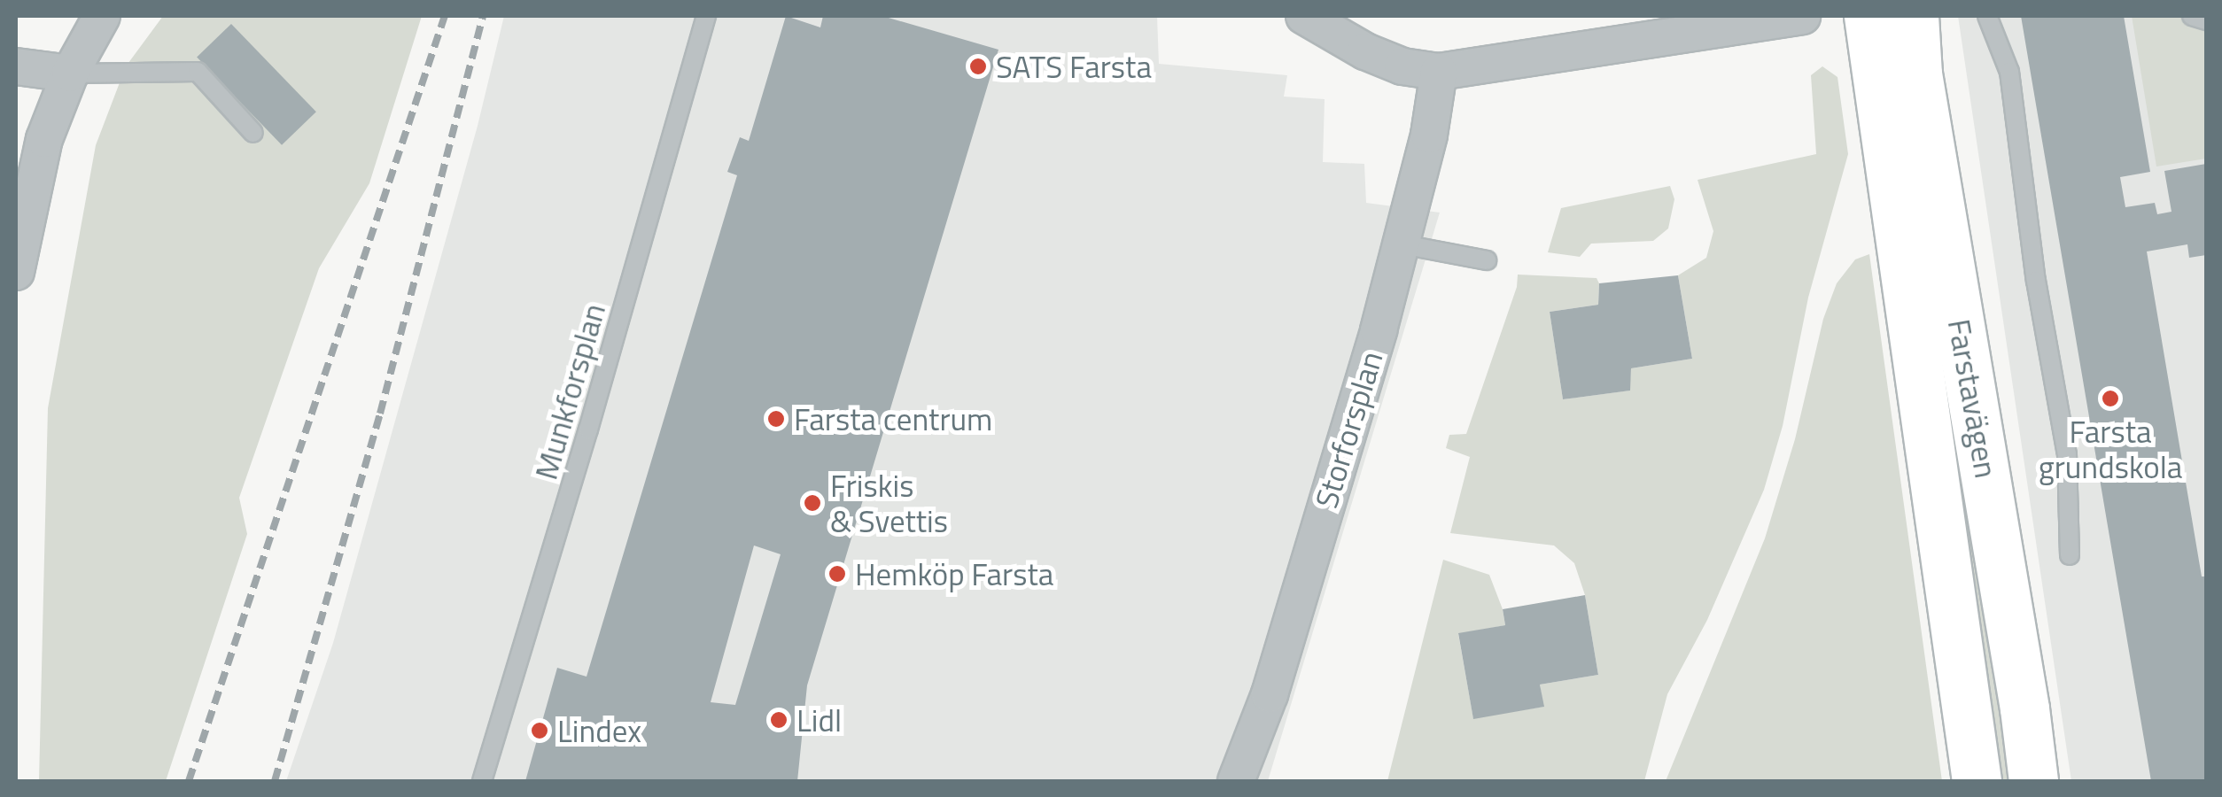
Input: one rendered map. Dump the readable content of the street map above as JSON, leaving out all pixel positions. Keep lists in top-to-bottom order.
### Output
{
  "streets": {
    "street": ["Farstavägen", "Storforsplan"],
    "lane": ["Munkforsplan"]
  },
  "places": [
    "SATS Farsta",
    "Farsta grundskola",
    "Farsta centrum",
    "Friskis & Svettis",
    "Hemköp Farsta",
    "Lidl",
    "Lindex"
  ]
}
